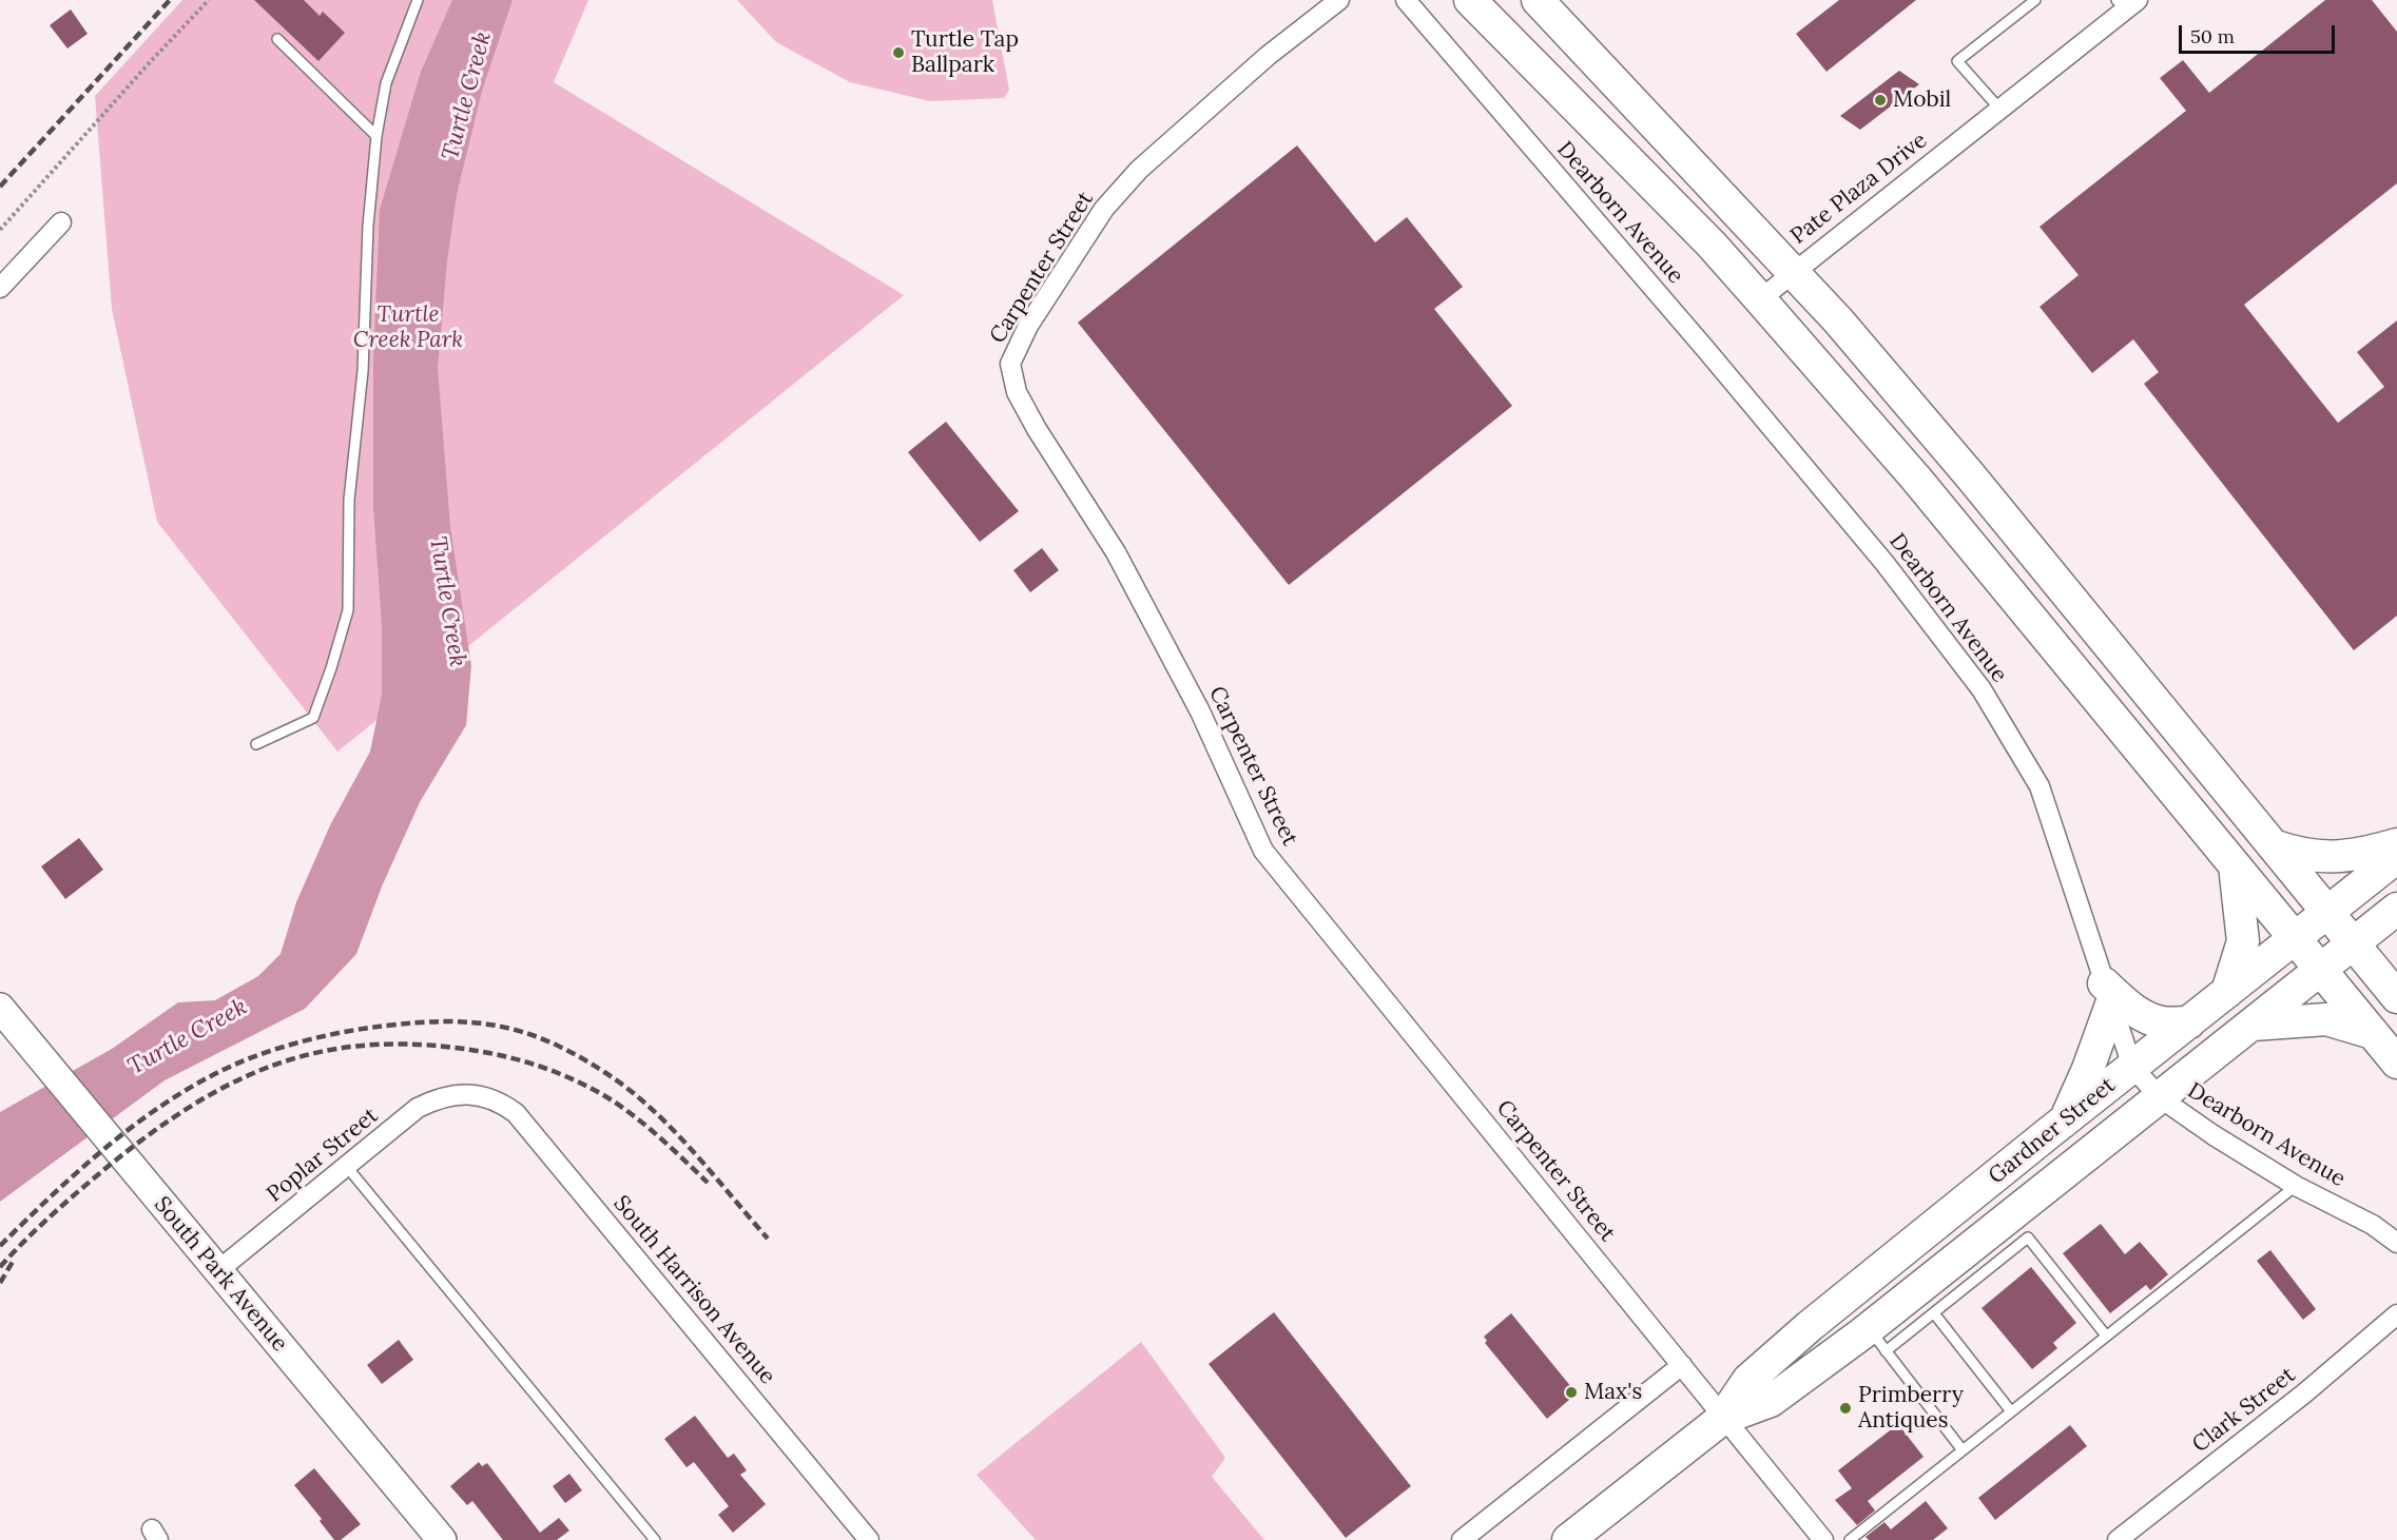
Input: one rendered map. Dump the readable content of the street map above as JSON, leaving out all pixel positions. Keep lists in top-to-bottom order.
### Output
{
  "streets": {
    "main road": ["Gardner Street"],
    "street": [
      "Pate Plaza Drive",
      "Dearborn Avenue",
      "Carpenter Street",
      "Poplar Street",
      "South Park Avenue",
      "South Harrison Avenue",
      "Clark Street"
    ]
  },
  "crossings": [
    ["Dearborn Avenue", "Gardner Street"],
    ["Carpenter Street", "Gardner Street"],
    ["Poplar Street", "South Park Avenue"],
    ["Poplar Street", "South Harrison Avenue"]
  ],
  "water": ["Turtle Creek"],
  "parks": ["Turtle Creek Park"],
  "places": [
    "Turtle Tap Ballpark",
    "Mobil",
    "Max's",
    "Primberry Antiques"
  ],
  "scale_bar": "50 m"
}
